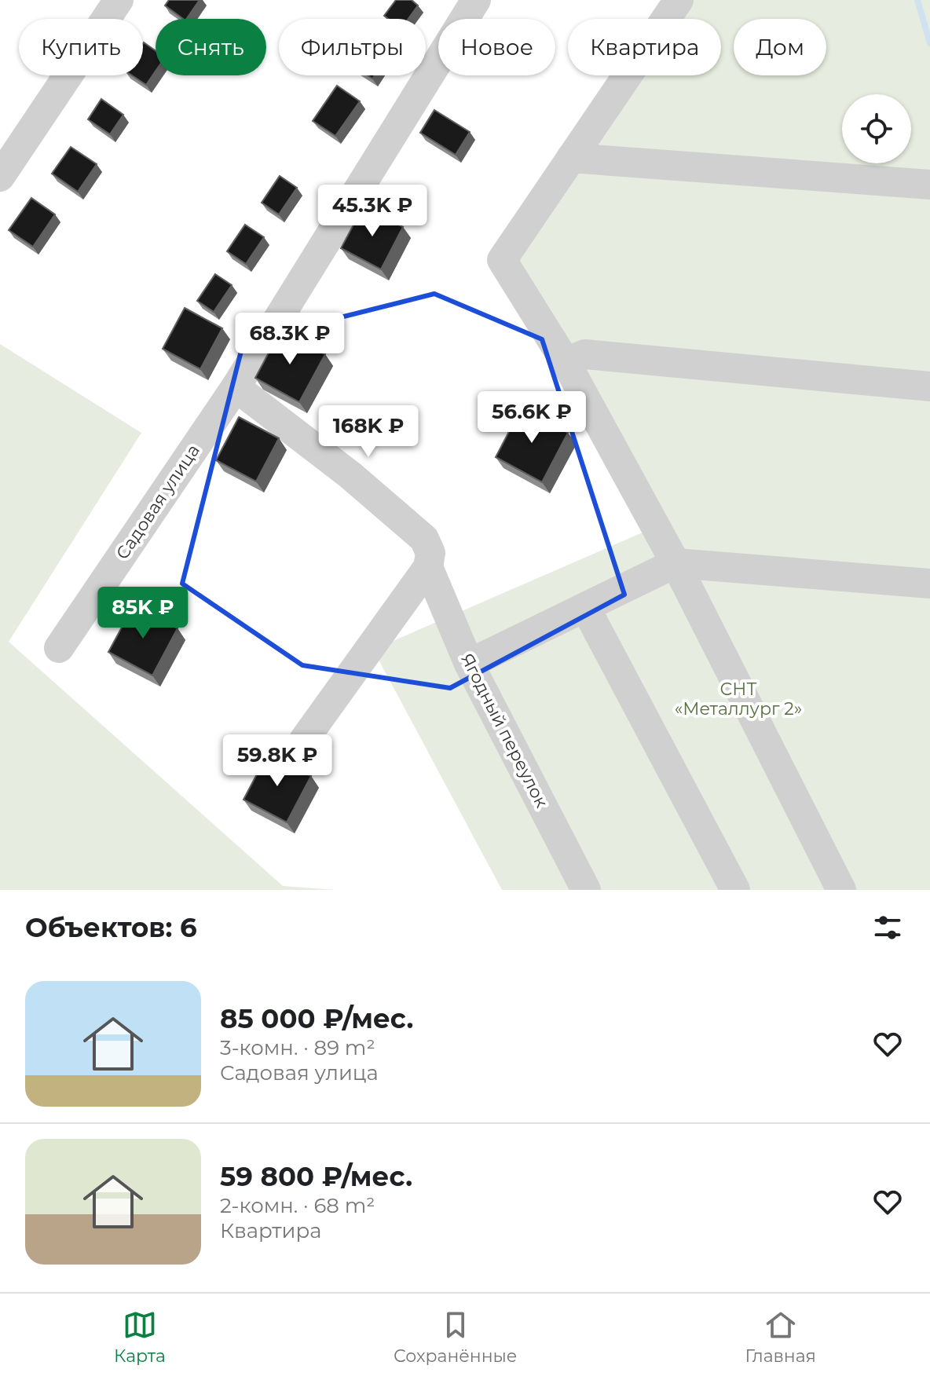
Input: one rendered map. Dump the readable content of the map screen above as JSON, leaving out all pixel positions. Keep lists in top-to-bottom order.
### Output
{
  "streets": {
    "street": ["Садовая улица", "Ягодный переулок"]
  },
  "parks": ["СНТ «Металлург 2»"],
  "page": {
    "chip": [
      "Купить",
      "Снять",
      "Фильтры",
      "Новое",
      "Квартира",
      "Дом"
    ],
    "price": [
      "45.3K ₽",
      "68.3K ₽",
      "56.6K ₽",
      "168K ₽",
      "85K ₽",
      "59.8K ₽"
    ],
    "heading": "Объектов: 6",
    "list": [
      {
        "name": "85 000 ₽/мес.",
        "note": "3-комн. · 89 m² · Садовая улица"
      },
      {
        "name": "59 800 ₽/мес.",
        "note": "2-комн. · 68 m² · Квартира"
      }
    ],
    "tabs": ["Карта", "Сохранённые", "Главная"]
  }
}
